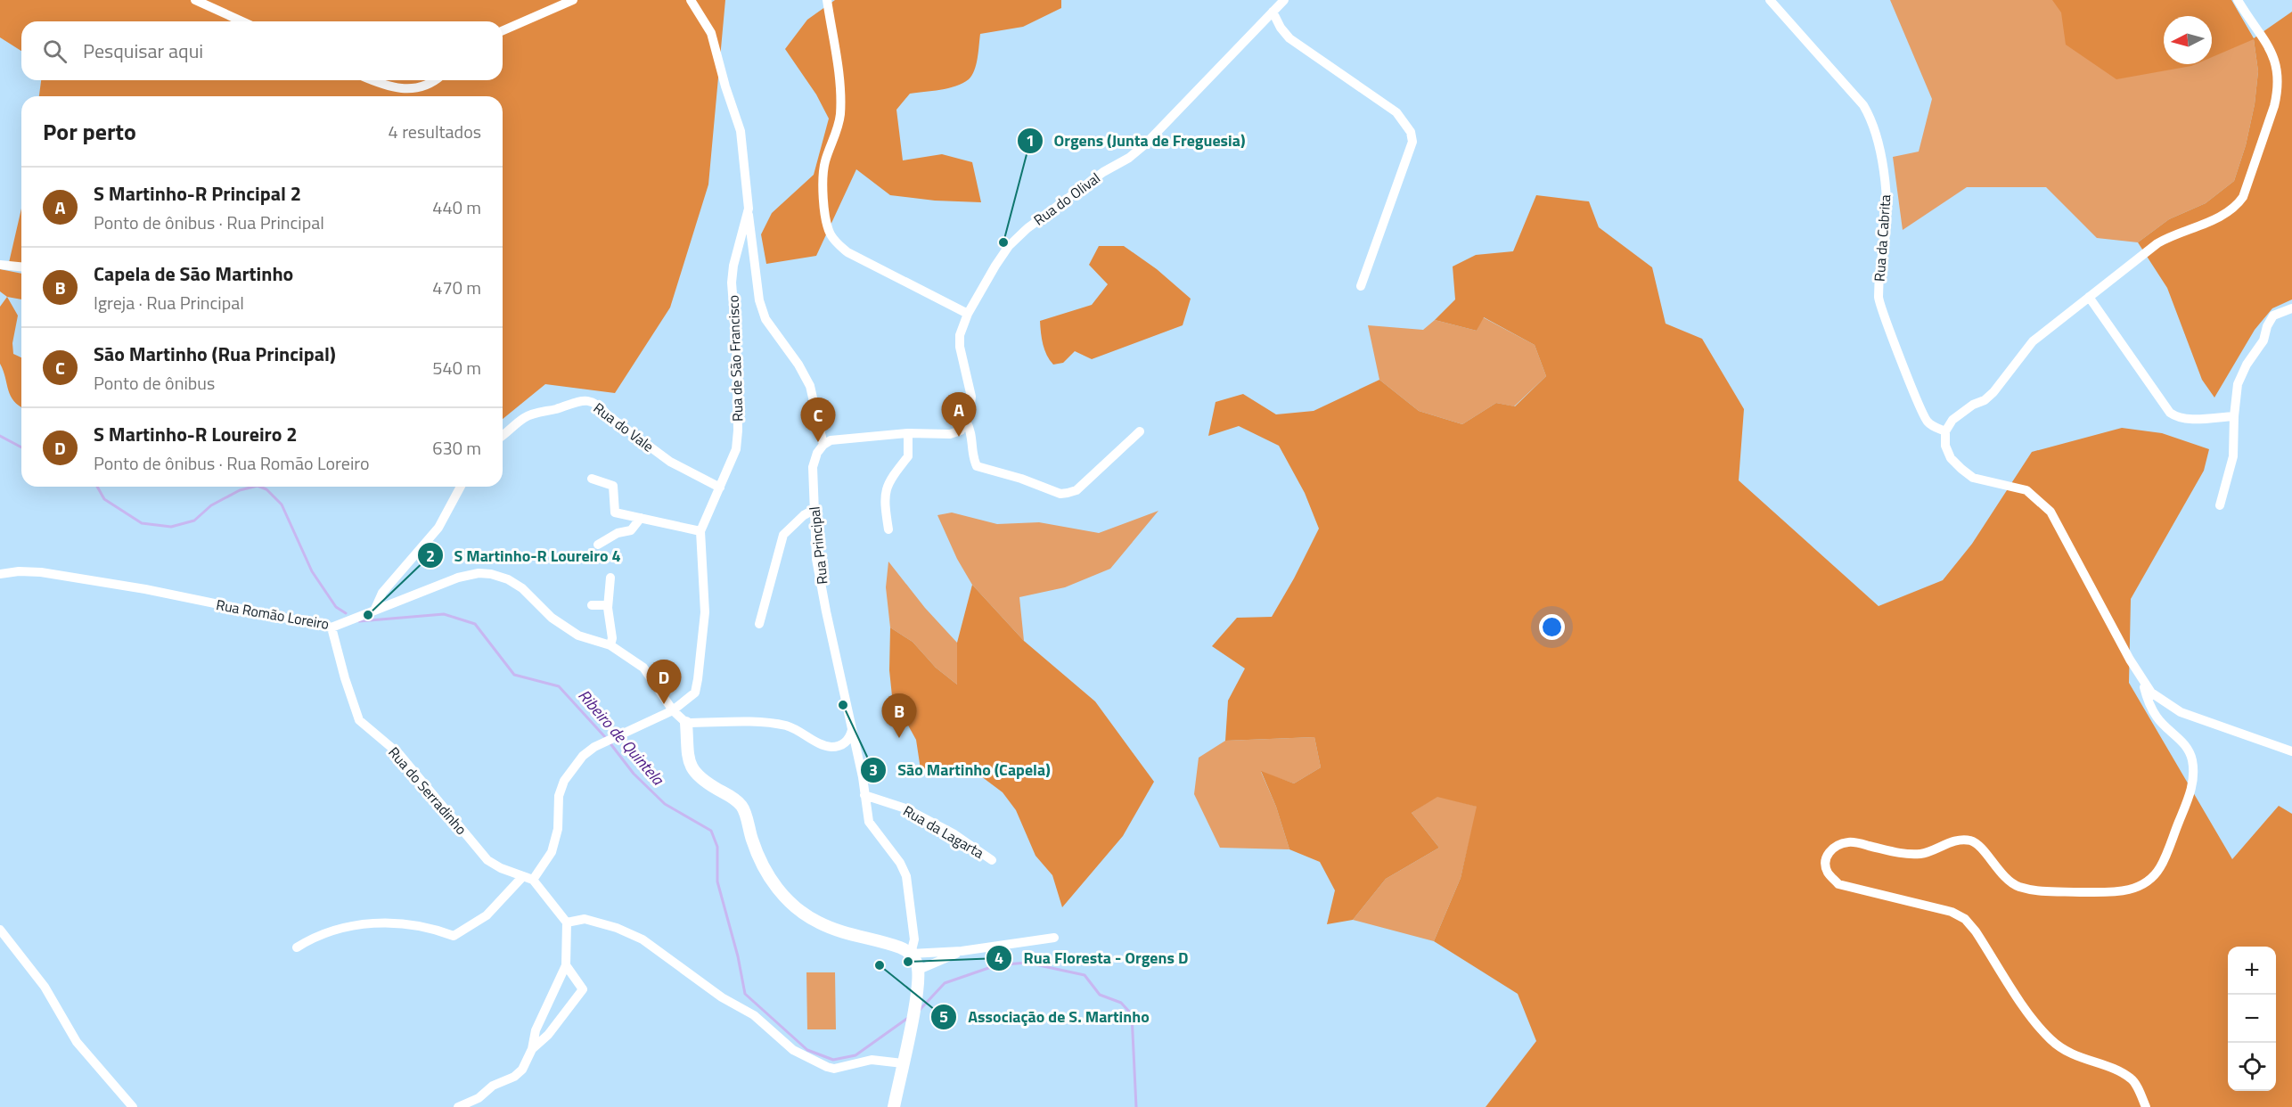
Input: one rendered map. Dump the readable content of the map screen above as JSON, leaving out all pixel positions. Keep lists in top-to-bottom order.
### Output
{
  "streets": {
    "street": [
      "Rua do Olival",
      "Rua da Cabrita",
      "Rua de São Francisco",
      "Rua do Vale",
      "Rua Principal",
      "Rua Romão Loreiro",
      "Rua do Serradinho",
      "Rua da Lagarta"
    ]
  },
  "crossings": [
    ["Rua de São Francisco", "Rua do Vale"],
    ["Rua de São Francisco", "Rua Romão Loreiro"],
    ["Rua Principal", "Rua da Lagarta"],
    ["Rua Romão Loreiro", "Rua do Serradinho"]
  ],
  "water": ["Ribeiro de Quintela"],
  "places": [
    "Orgens (Junta de Freguesia)",
    "S Martinho-R Loureiro 4",
    "São Martinho (Capela)",
    "Rua Floresta - Orgens D",
    "Associação de S. Martinho"
  ],
  "north": "left",
  "page": {
    "search": "Pesquisar aqui",
    "heading": ["Por perto", "4 resultados"],
    "list": [
      {
        "mark": "A",
        "name": "S Martinho-R Principal 2",
        "note": "Ponto de ônibus · Rua Principal",
        "value": "440 m"
      },
      {
        "mark": "B",
        "name": "Capela de São Martinho",
        "note": "Igreja · Rua Principal",
        "value": "470 m"
      },
      {
        "mark": "C",
        "name": "São Martinho (Rua Principal)",
        "note": "Ponto de ônibus",
        "value": "540 m"
      },
      {
        "mark": "D",
        "name": "S Martinho-R Loureiro 2",
        "note": "Ponto de ônibus · Rua Romão Loreiro",
        "value": "630 m"
      }
    ],
    "pins": [
      "A",
      "C",
      "D",
      "B"
    ],
    "map_buttons": ["+", "−"]
  }
}
